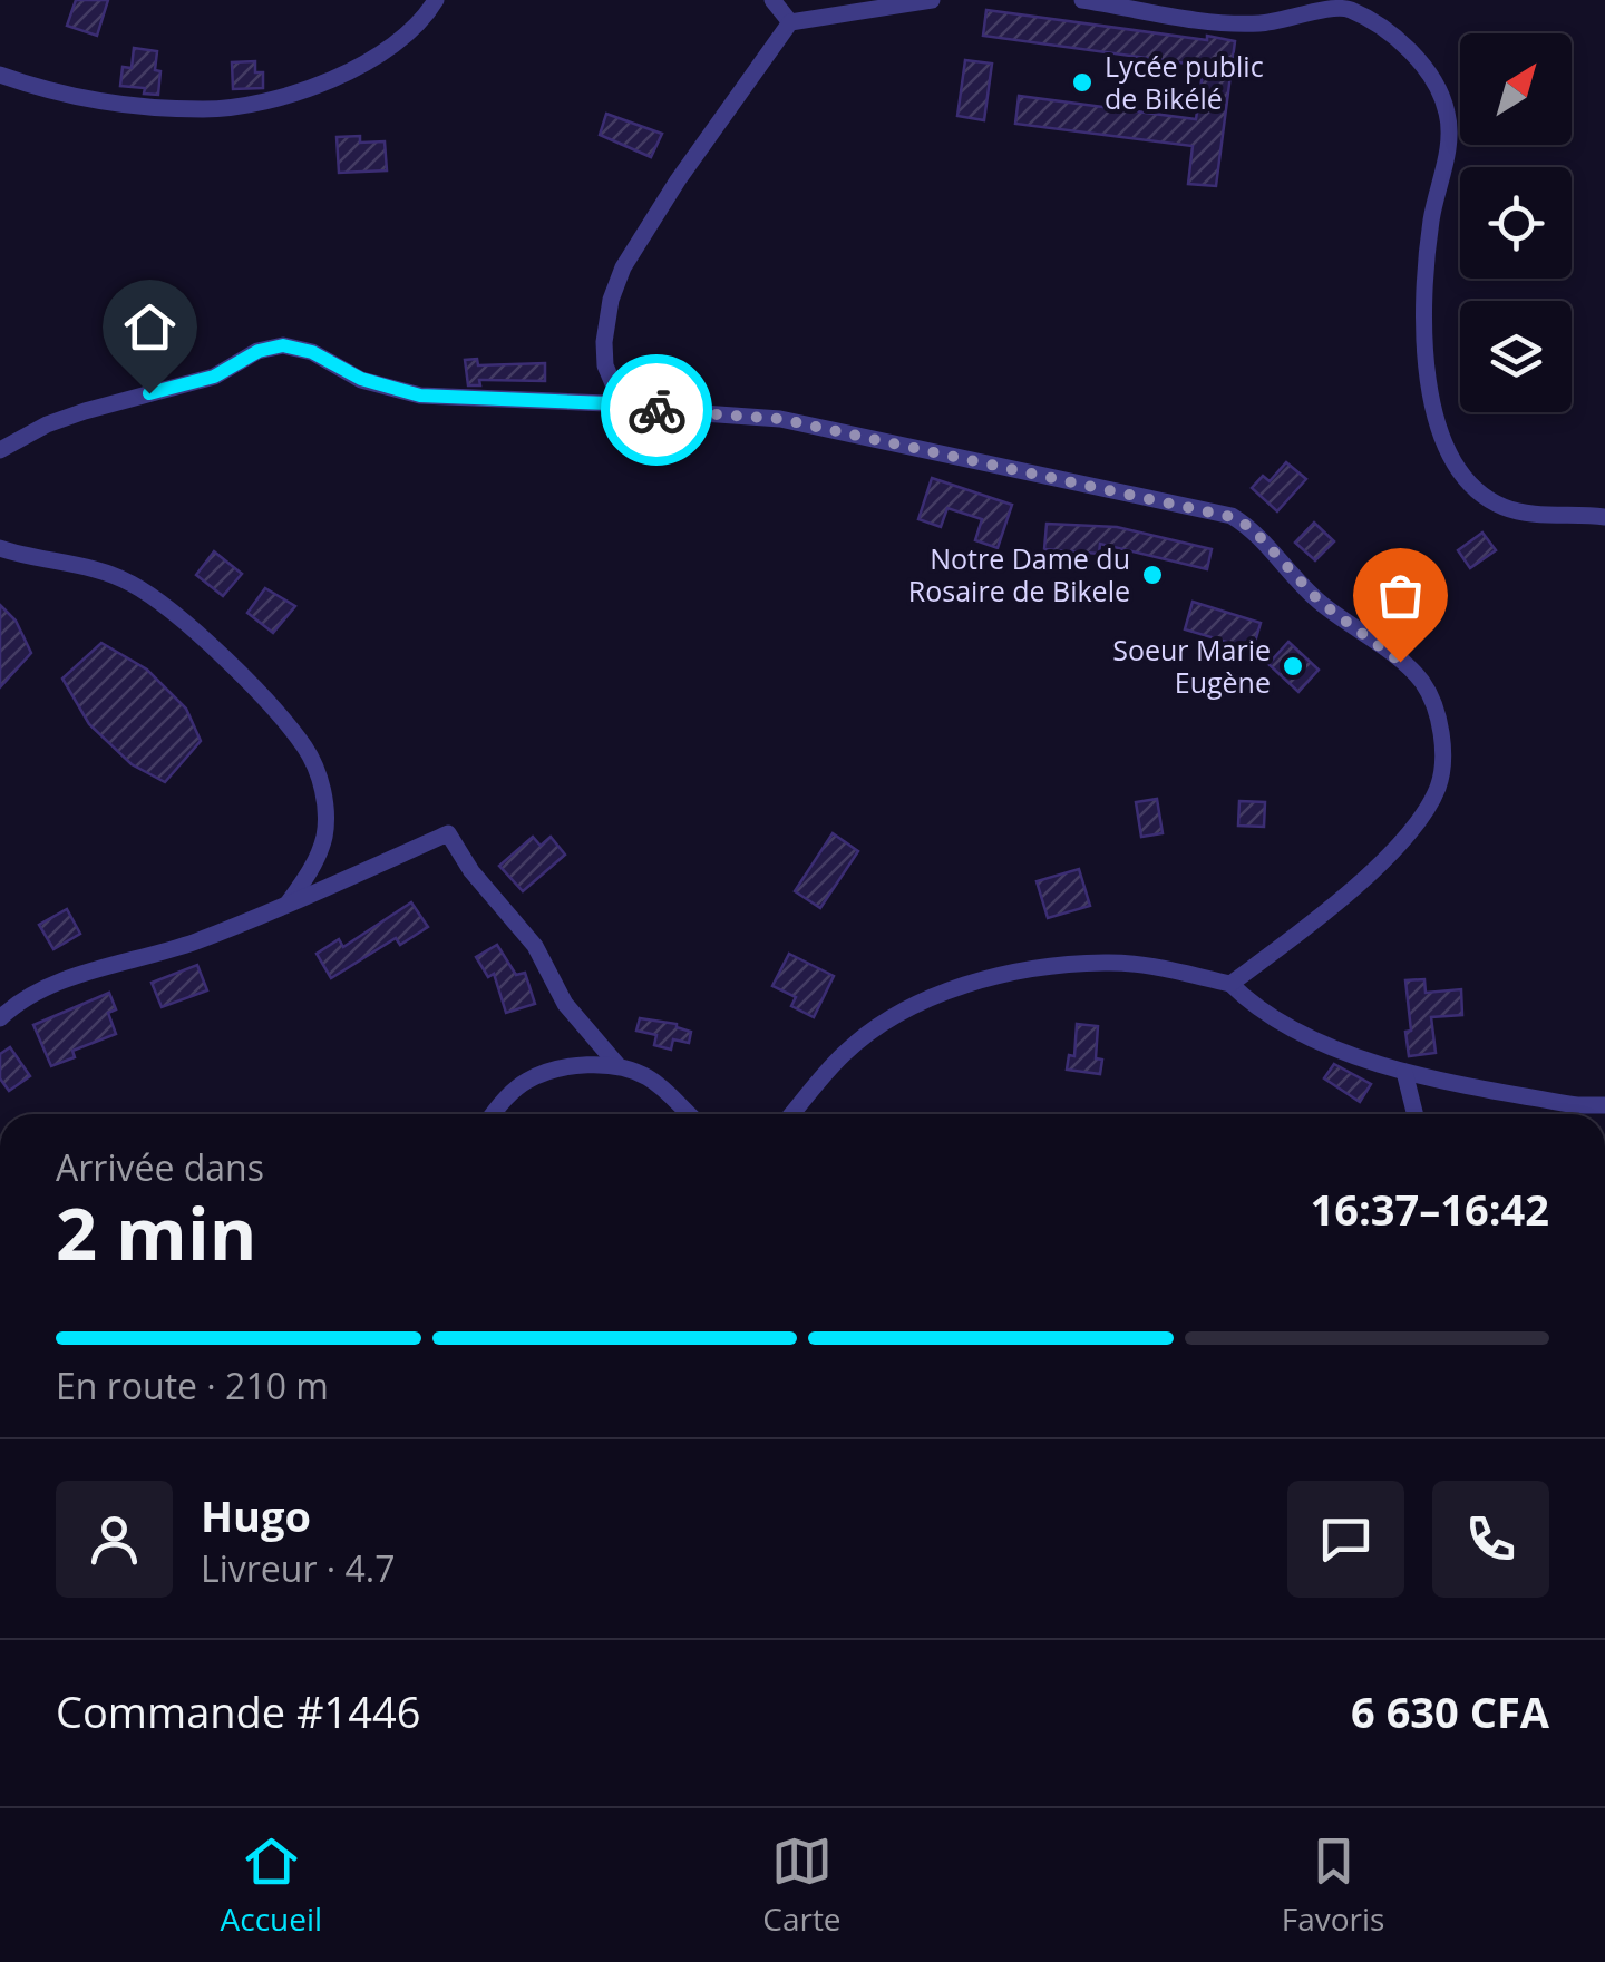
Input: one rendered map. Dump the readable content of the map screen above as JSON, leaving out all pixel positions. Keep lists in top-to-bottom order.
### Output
{
  "places": ["Lycée public de Bikélé", "Notre Dame du Rosaire de Bikele", "Soeur Marie Eugène"],
  "north": "top right",
  "page": {
    "heading": ["2 min", "Arrivée dans", "16:37–16:42"],
    "panel": [
      "Hugo",
      "Livreur · 4.7",
      "Commande #1446",
      "6 630 CFA"
    ],
    "bar": "En route · 210 m",
    "tabs": ["Accueil", "Carte", "Favoris"]
  }
}
